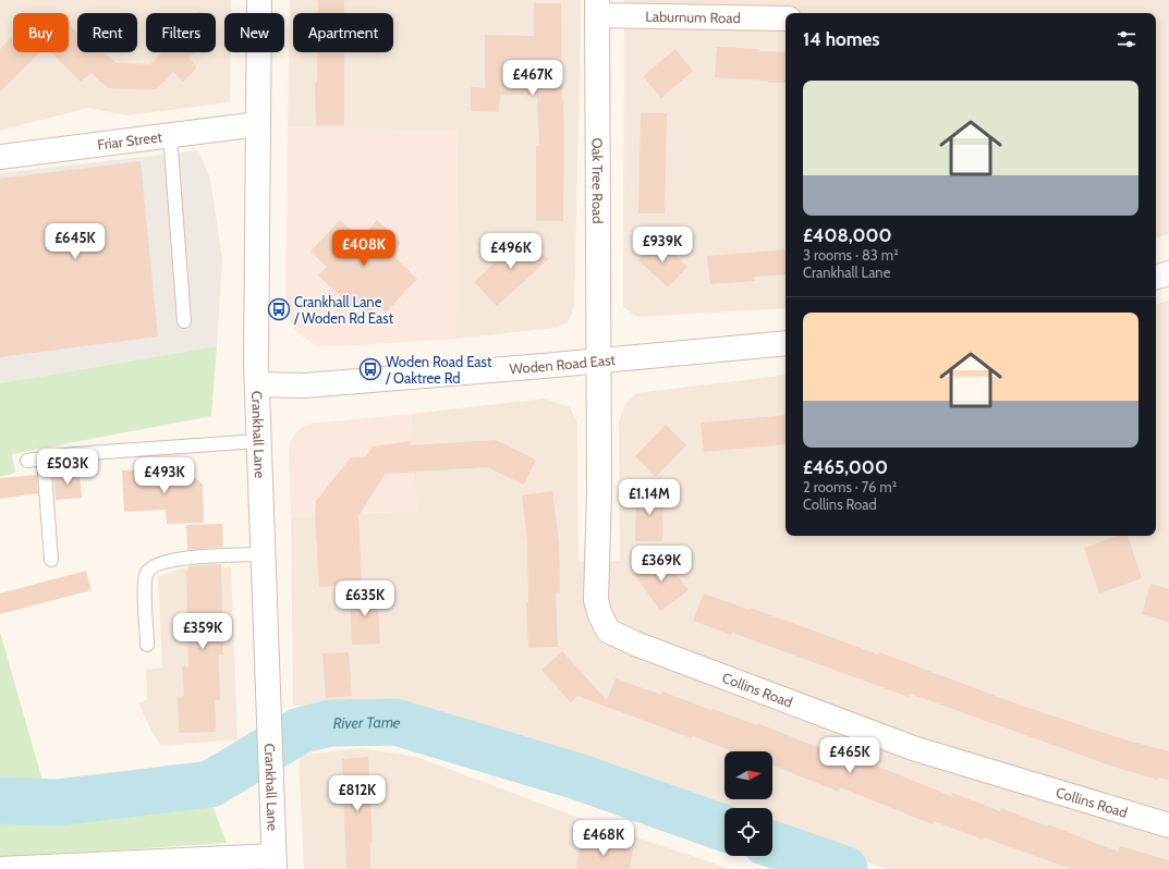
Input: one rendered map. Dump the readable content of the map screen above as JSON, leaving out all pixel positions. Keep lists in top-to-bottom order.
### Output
{
  "streets": {
    "street": [
      "Laburnum Road",
      "Friar Street",
      "Oak Tree Road",
      "Woden Road East",
      "Crankhall Lane",
      "Collins Road"
    ]
  },
  "crossings": [
    ["Laburnum Road", "Oak Tree Road"],
    ["Friar Street", "Crankhall Lane"],
    ["Oak Tree Road", "Woden Road East"],
    ["Oak Tree Road", "Collins Road"],
    ["Woden Road East", "Crankhall Lane"],
    ["Woden Road East", "Collins Road"]
  ],
  "water": ["River Tame"],
  "places": {
    "bus stop": ["Crankhall Lane / Woden Rd East", "Woden Road East / Oaktree Rd"]
  },
  "north": "right",
  "page": {
    "chip": [
      "Buy",
      "Rent",
      "Filters",
      "New",
      "Apartment"
    ],
    "heading": "14 homes",
    "price": [
      "£467K",
      "£645K",
      "£939K",
      "£408K",
      "£496K",
      "£503K",
      "£493K",
      "£1.14M",
      "£369K",
      "£635K",
      "£359K",
      "£465K",
      "£812K",
      "£468K"
    ],
    "list": [
      {
        "name": "£408,000",
        "note": "3 rooms · 83 m² · Crankhall Lane"
      },
      {
        "name": "£465,000",
        "note": "2 rooms · 76 m² · Collins Road"
      }
    ]
  }
}
